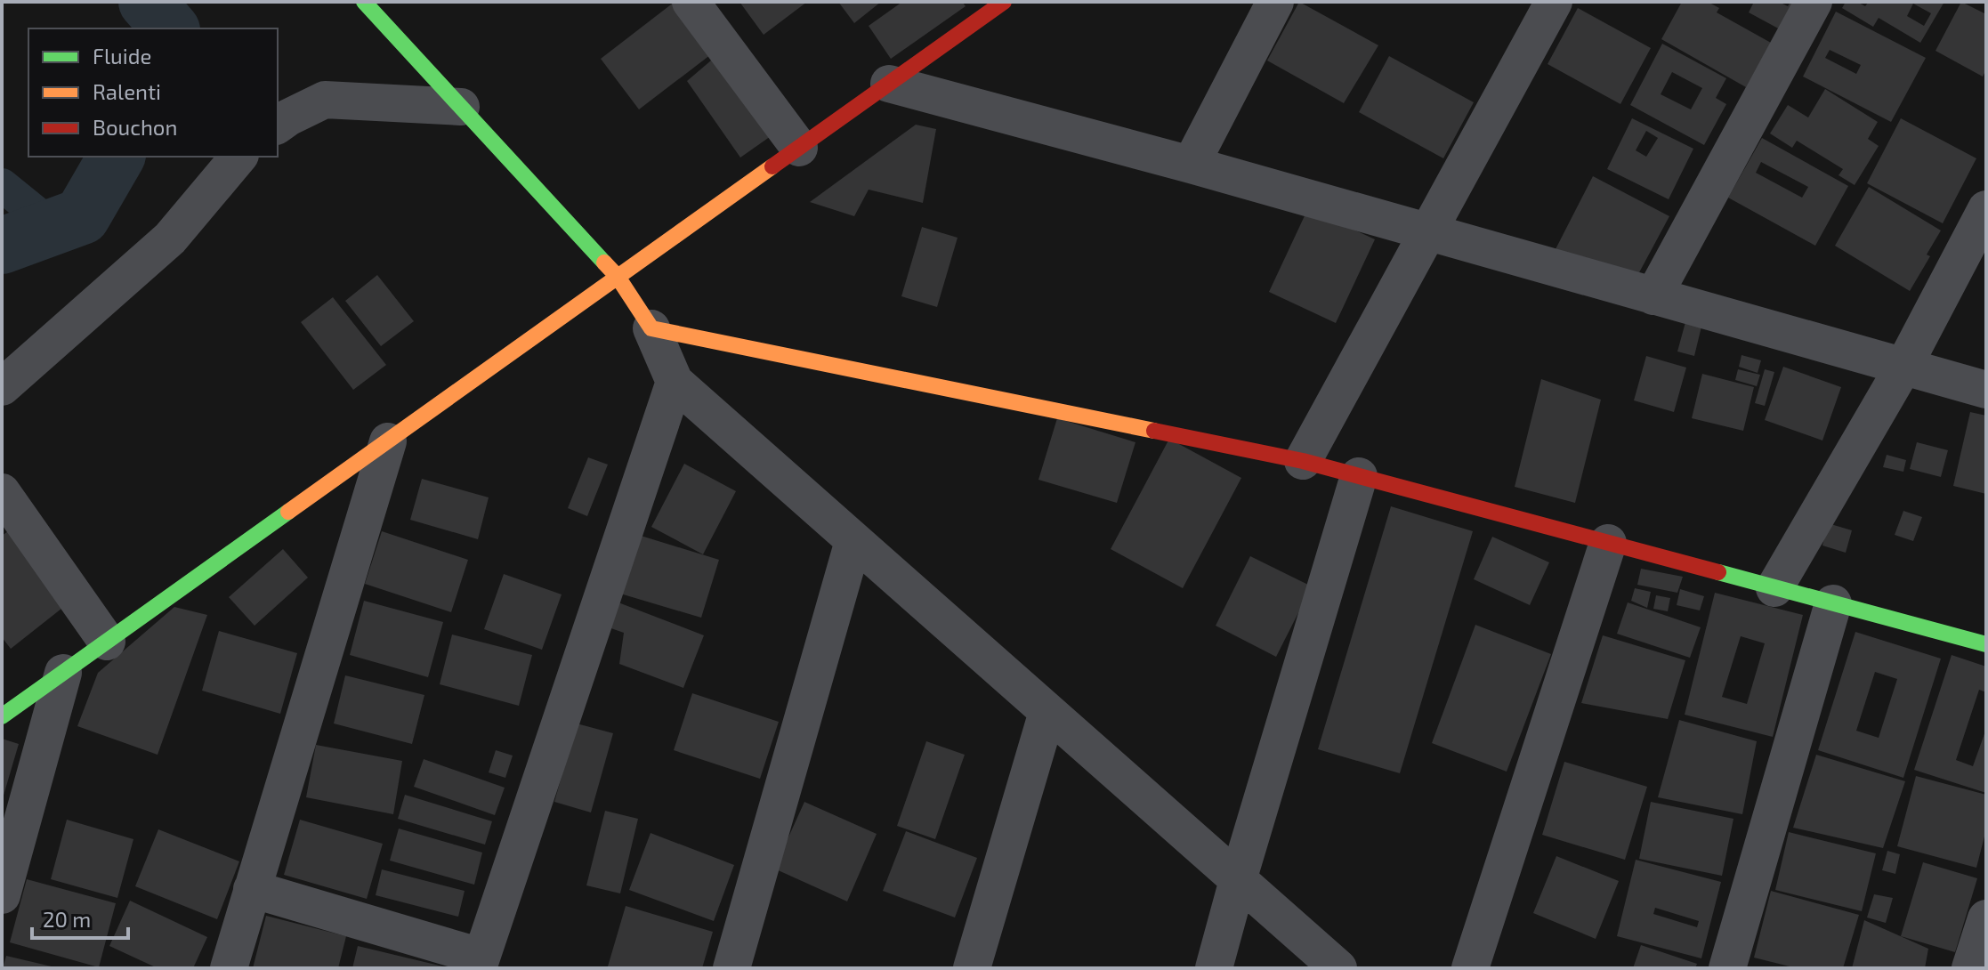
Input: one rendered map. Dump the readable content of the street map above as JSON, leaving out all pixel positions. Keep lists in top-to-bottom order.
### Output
{
  "legend": ["Fluide", "Ralenti", "Bouchon"],
  "scale_bar": "20 m"
}
